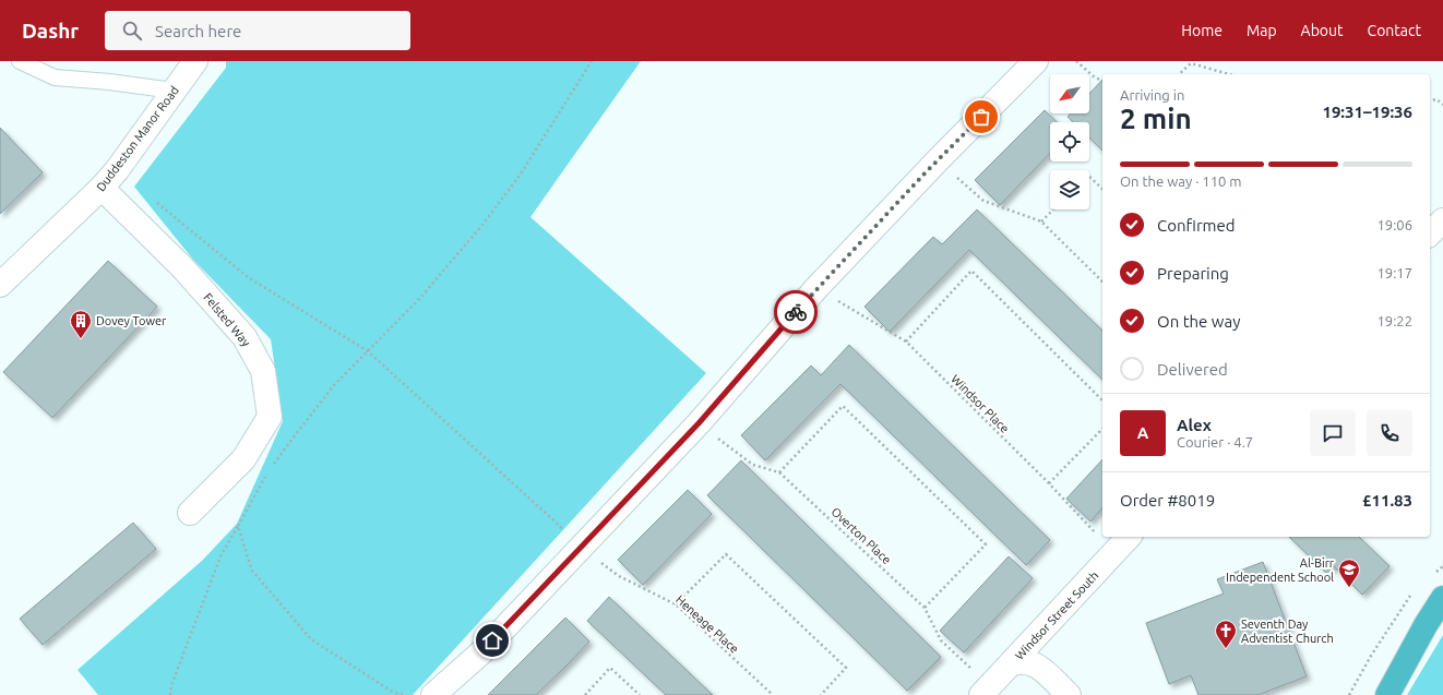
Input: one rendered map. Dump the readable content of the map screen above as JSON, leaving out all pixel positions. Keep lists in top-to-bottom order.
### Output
{
  "streets": {
    "street": ["Duddeston Manor Road", "Felsted Way", "Windsor Street South"],
    "path": ["Windsor Place", "Overton Place", "Heneage Place"]
  },
  "crossings": [
    ["Duddeston Manor Road", "Felsted Way"],
    ["Windsor Place", "Windsor Street South"],
    ["Overton Place", "Windsor Street South"]
  ],
  "places": {
    "building": ["Dovey Tower"],
    "school or university": ["Al-Birr Independent School"],
    "church": ["Seventh Day Adventist Church"]
  },
  "north": "bottom left",
  "page": {
    "header": "Dashr",
    "search": "Search here",
    "nav": [
      "Home",
      "Map",
      "About",
      "Contact"
    ],
    "heading": ["2 min", "Arriving in", "19:31–19:36"],
    "panel": [
      "Alex",
      "Courier · 4.7",
      "Order #8019",
      "£11.83"
    ],
    "bar": "On the way · 110 m",
    "list": [
      ["Confirmed", "19:06"],
      ["Preparing", "19:17"],
      ["On the way", "19:22"],
      "Delivered"
    ],
    "round": "A"
  }
}
